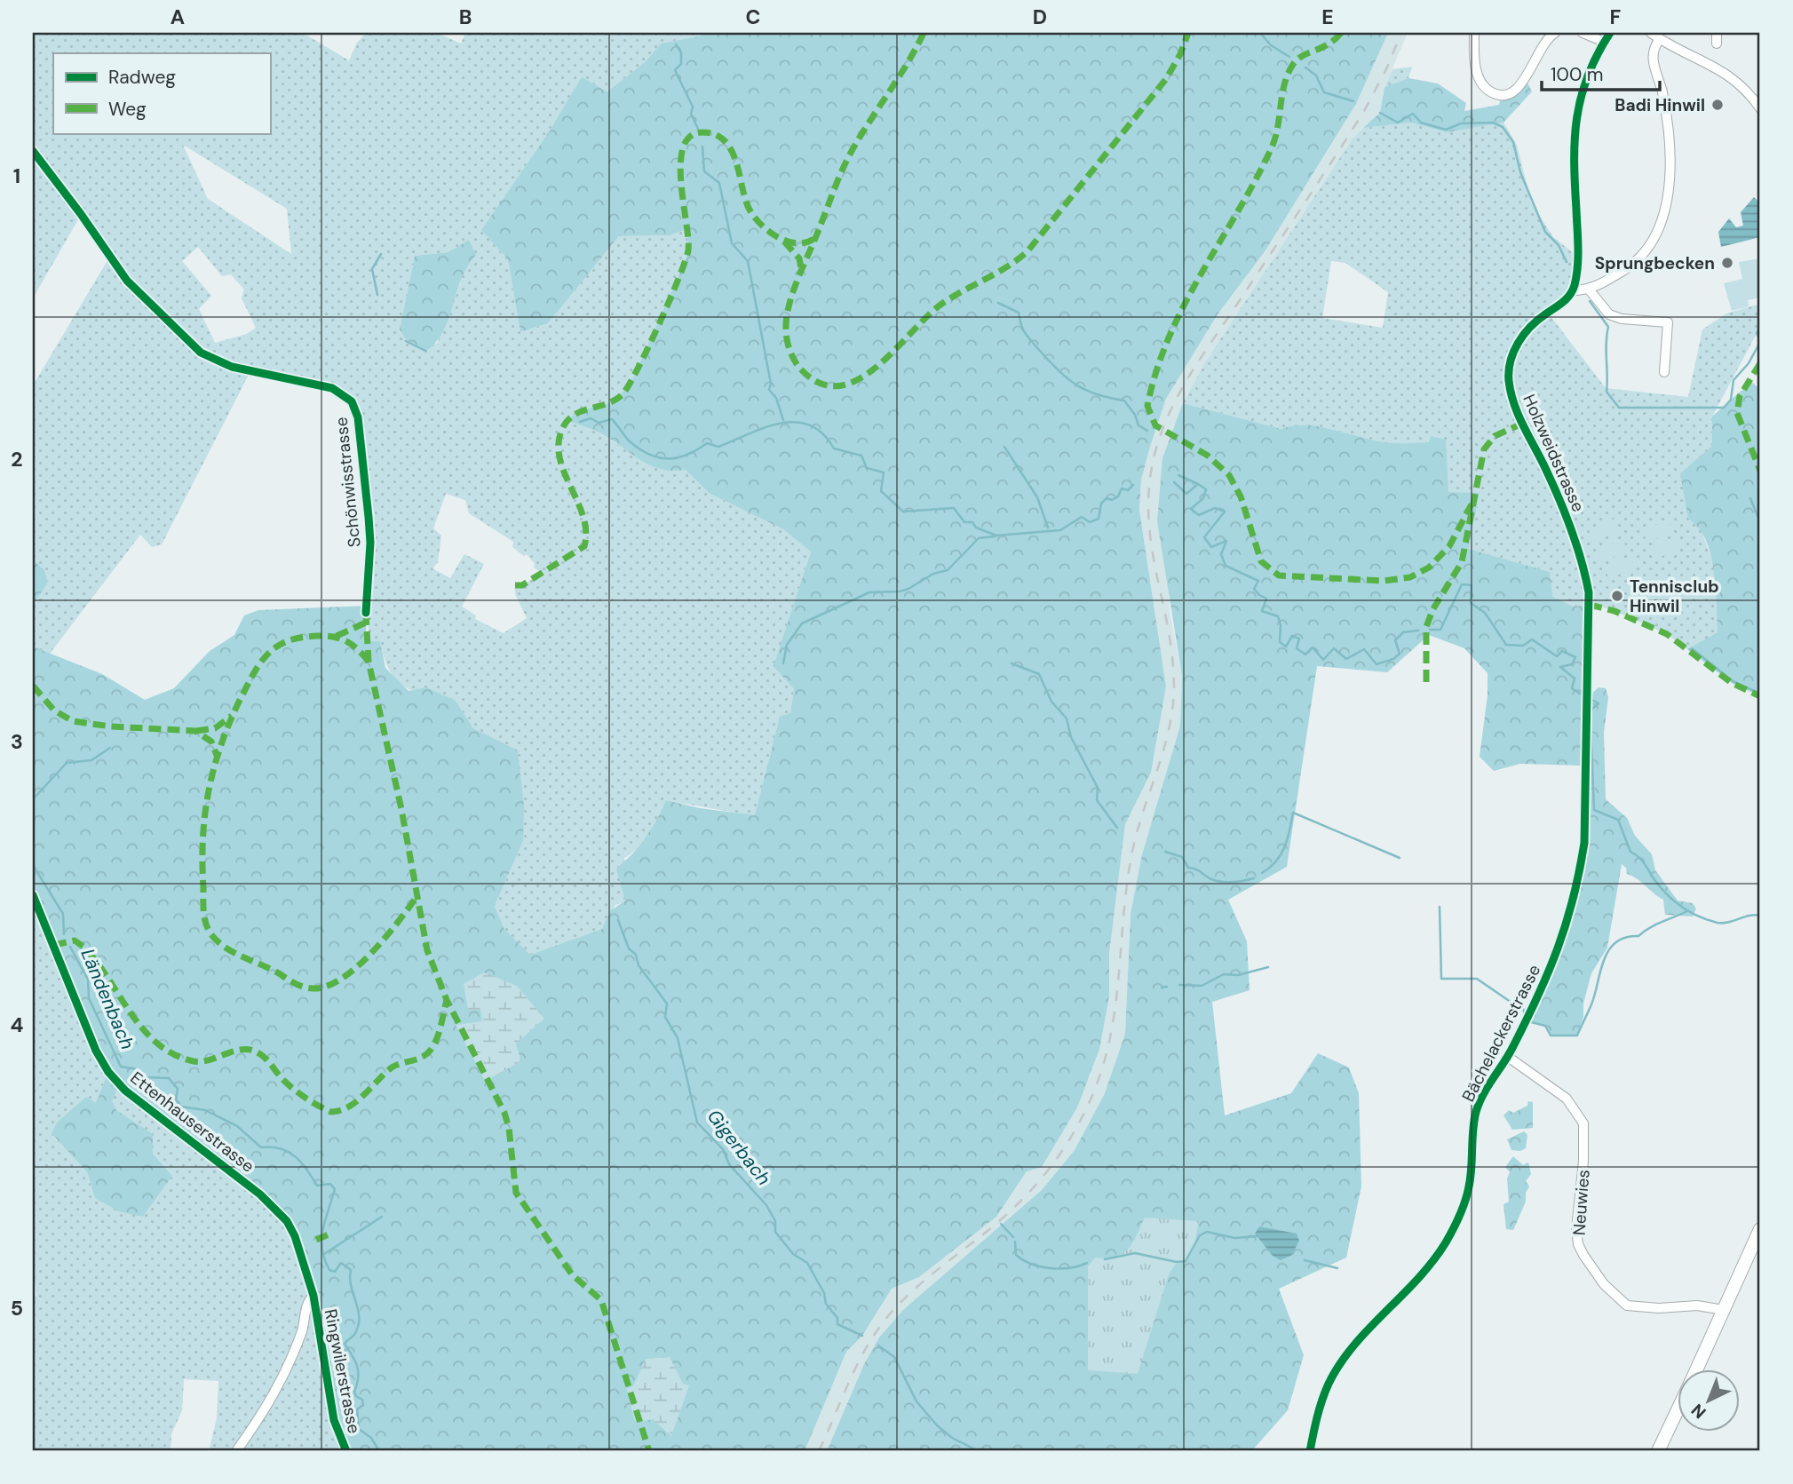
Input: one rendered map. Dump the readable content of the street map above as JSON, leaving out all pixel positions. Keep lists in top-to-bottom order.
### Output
{
  "streets": {
    "street": [
      "Holzweidstrasse",
      "Schönwisstrasse",
      "Bächelackerstrasse",
      "Ettenhauserstrasse",
      "Neuwies",
      "Ringwilerstrasse"
    ]
  },
  "crossings": [
    ["Holzweidstrasse", "Bächelackerstrasse"],
    ["Bächelackerstrasse", "Neuwies"],
    ["Ettenhauserstrasse", "Ringwilerstrasse"]
  ],
  "water": ["Ländenbach", "Gigerbach"],
  "places": ["Badi Hinwil", "Sprungbecken", "Tennisclub Hinwil"],
  "legend": ["Radweg", "Weg"],
  "scale_bar": "100 m",
  "north": "bottom left",
  "grid": {
    "columns": [
      "A",
      "B",
      "C",
      "D",
      "E",
      "F"
    ],
    "rows": [
      "1",
      "2",
      "3",
      "4",
      "5"
    ]
  }
}
